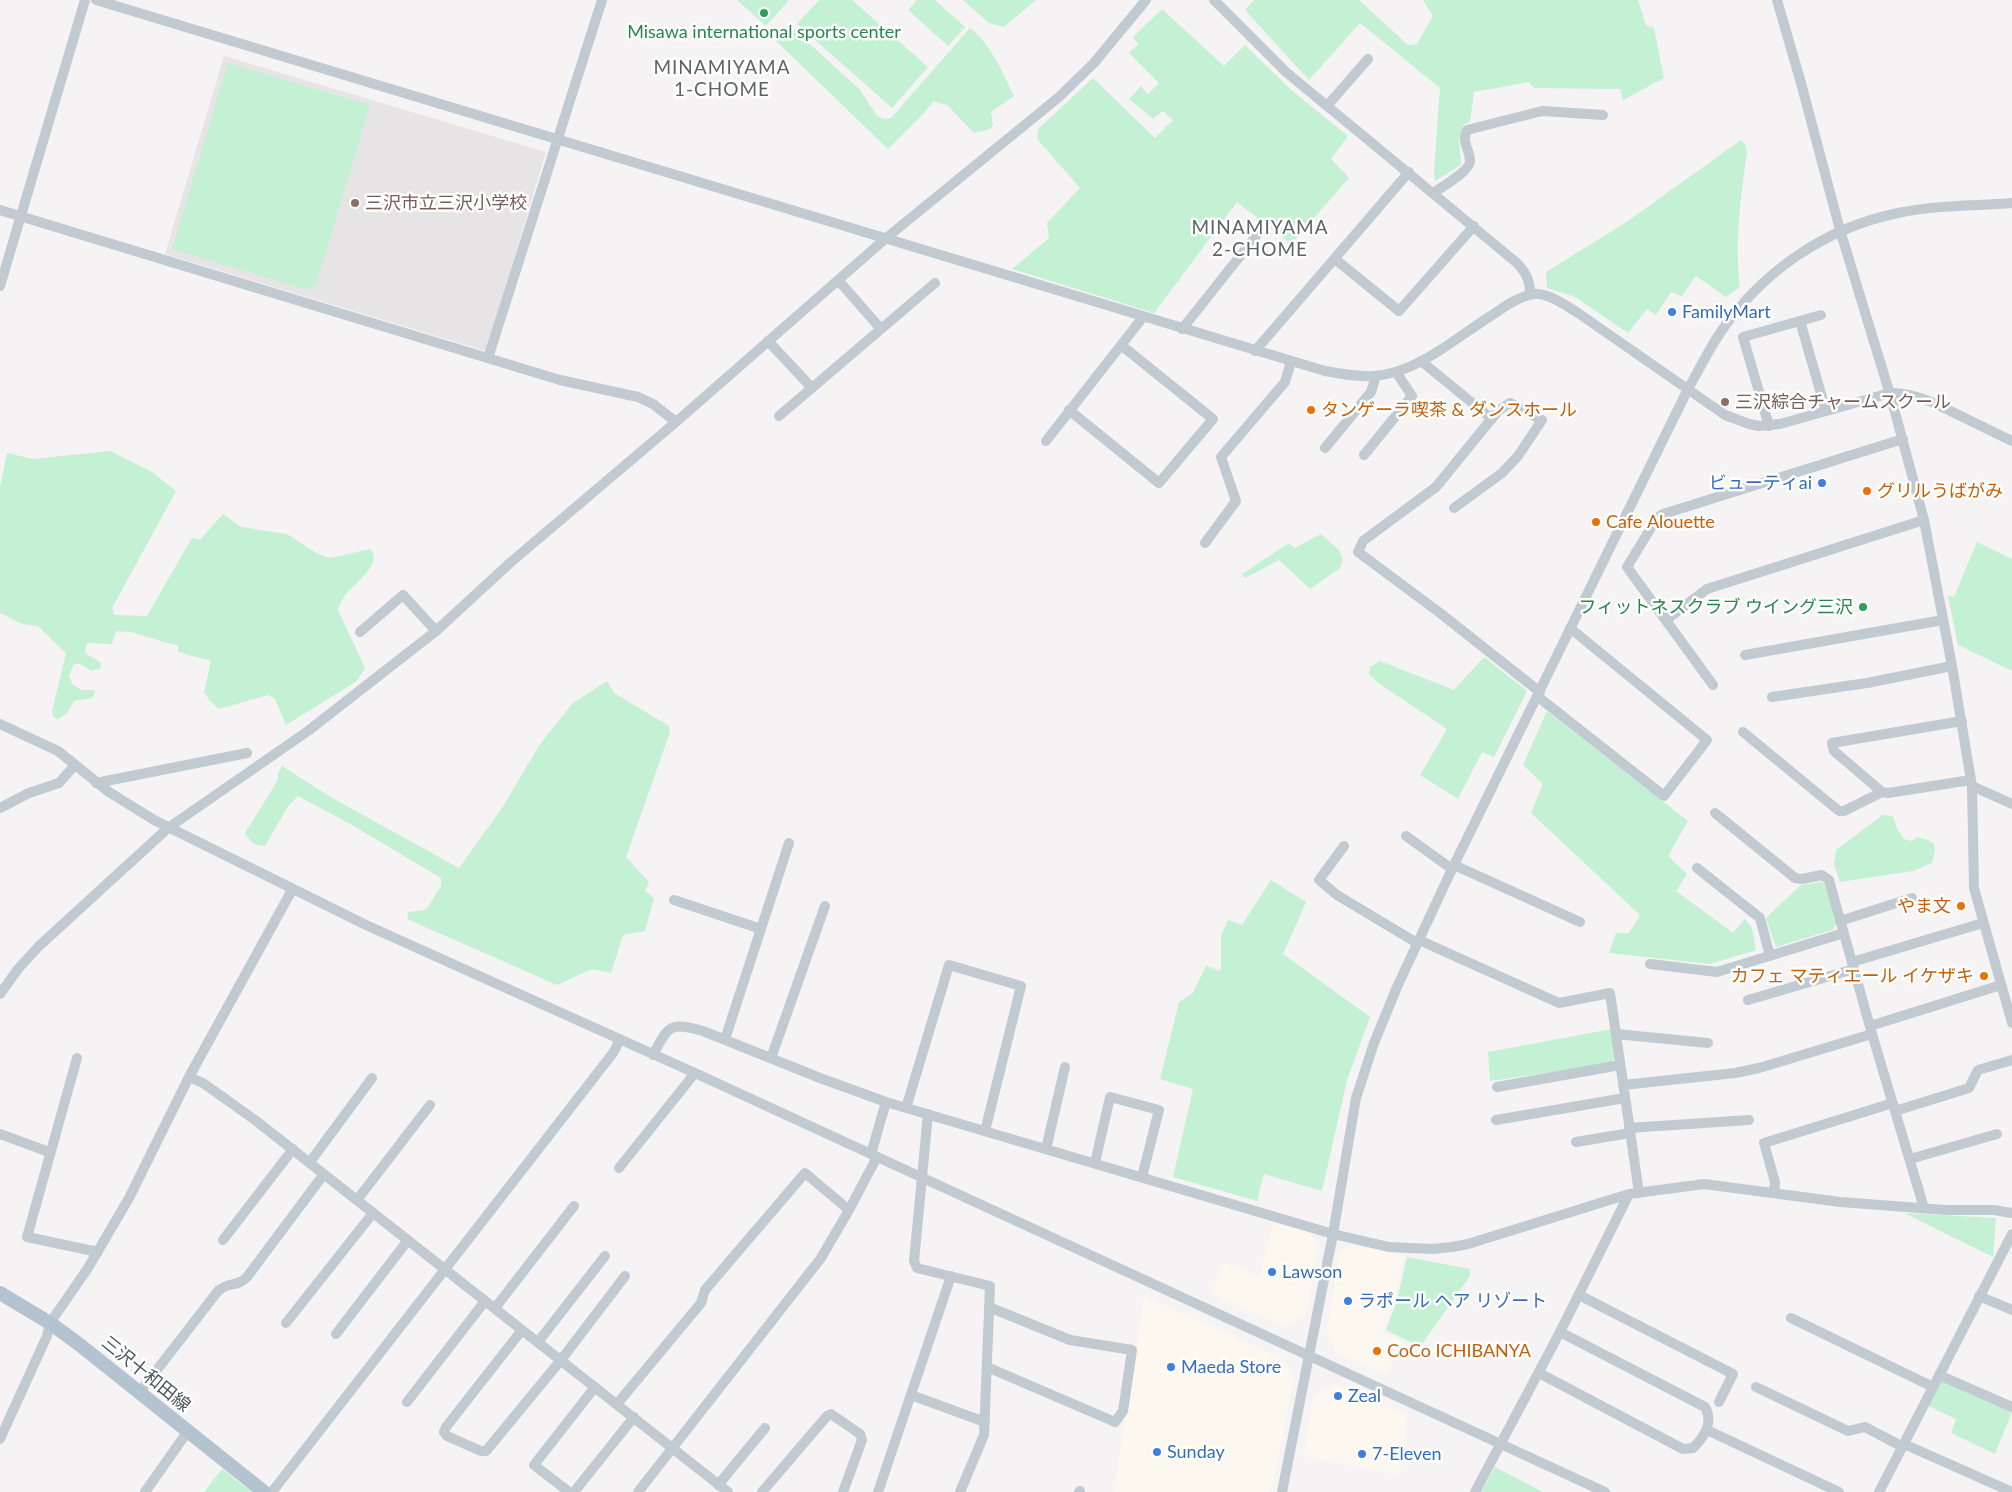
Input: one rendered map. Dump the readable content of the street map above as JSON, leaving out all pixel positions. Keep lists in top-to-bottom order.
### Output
{
  "streets": {
    "main road": ["三沢十和田線"]
  },
  "districts": ["MINAMIYAMA 1-CHOME", "MINAMIYAMA 2-CHOME"],
  "places": [
    "Misawa international sports center",
    "三沢市立三沢小学校",
    "FamilyMart",
    "三沢綜合チャームスクール",
    "タンゲーラ喫茶 & ダンスホール",
    "ビューティai",
    "グリルうばがみ",
    "Cafe Alouette",
    "フィットネスクラブ ウイング三沢",
    "やま文",
    "カフェ マティエール イケザキ",
    "Lawson",
    "ラポール ヘア リゾート",
    "CoCo ICHIBANYA",
    "Maeda Store",
    "Zeal",
    "Sunday",
    "7-Eleven"
  ]
}
